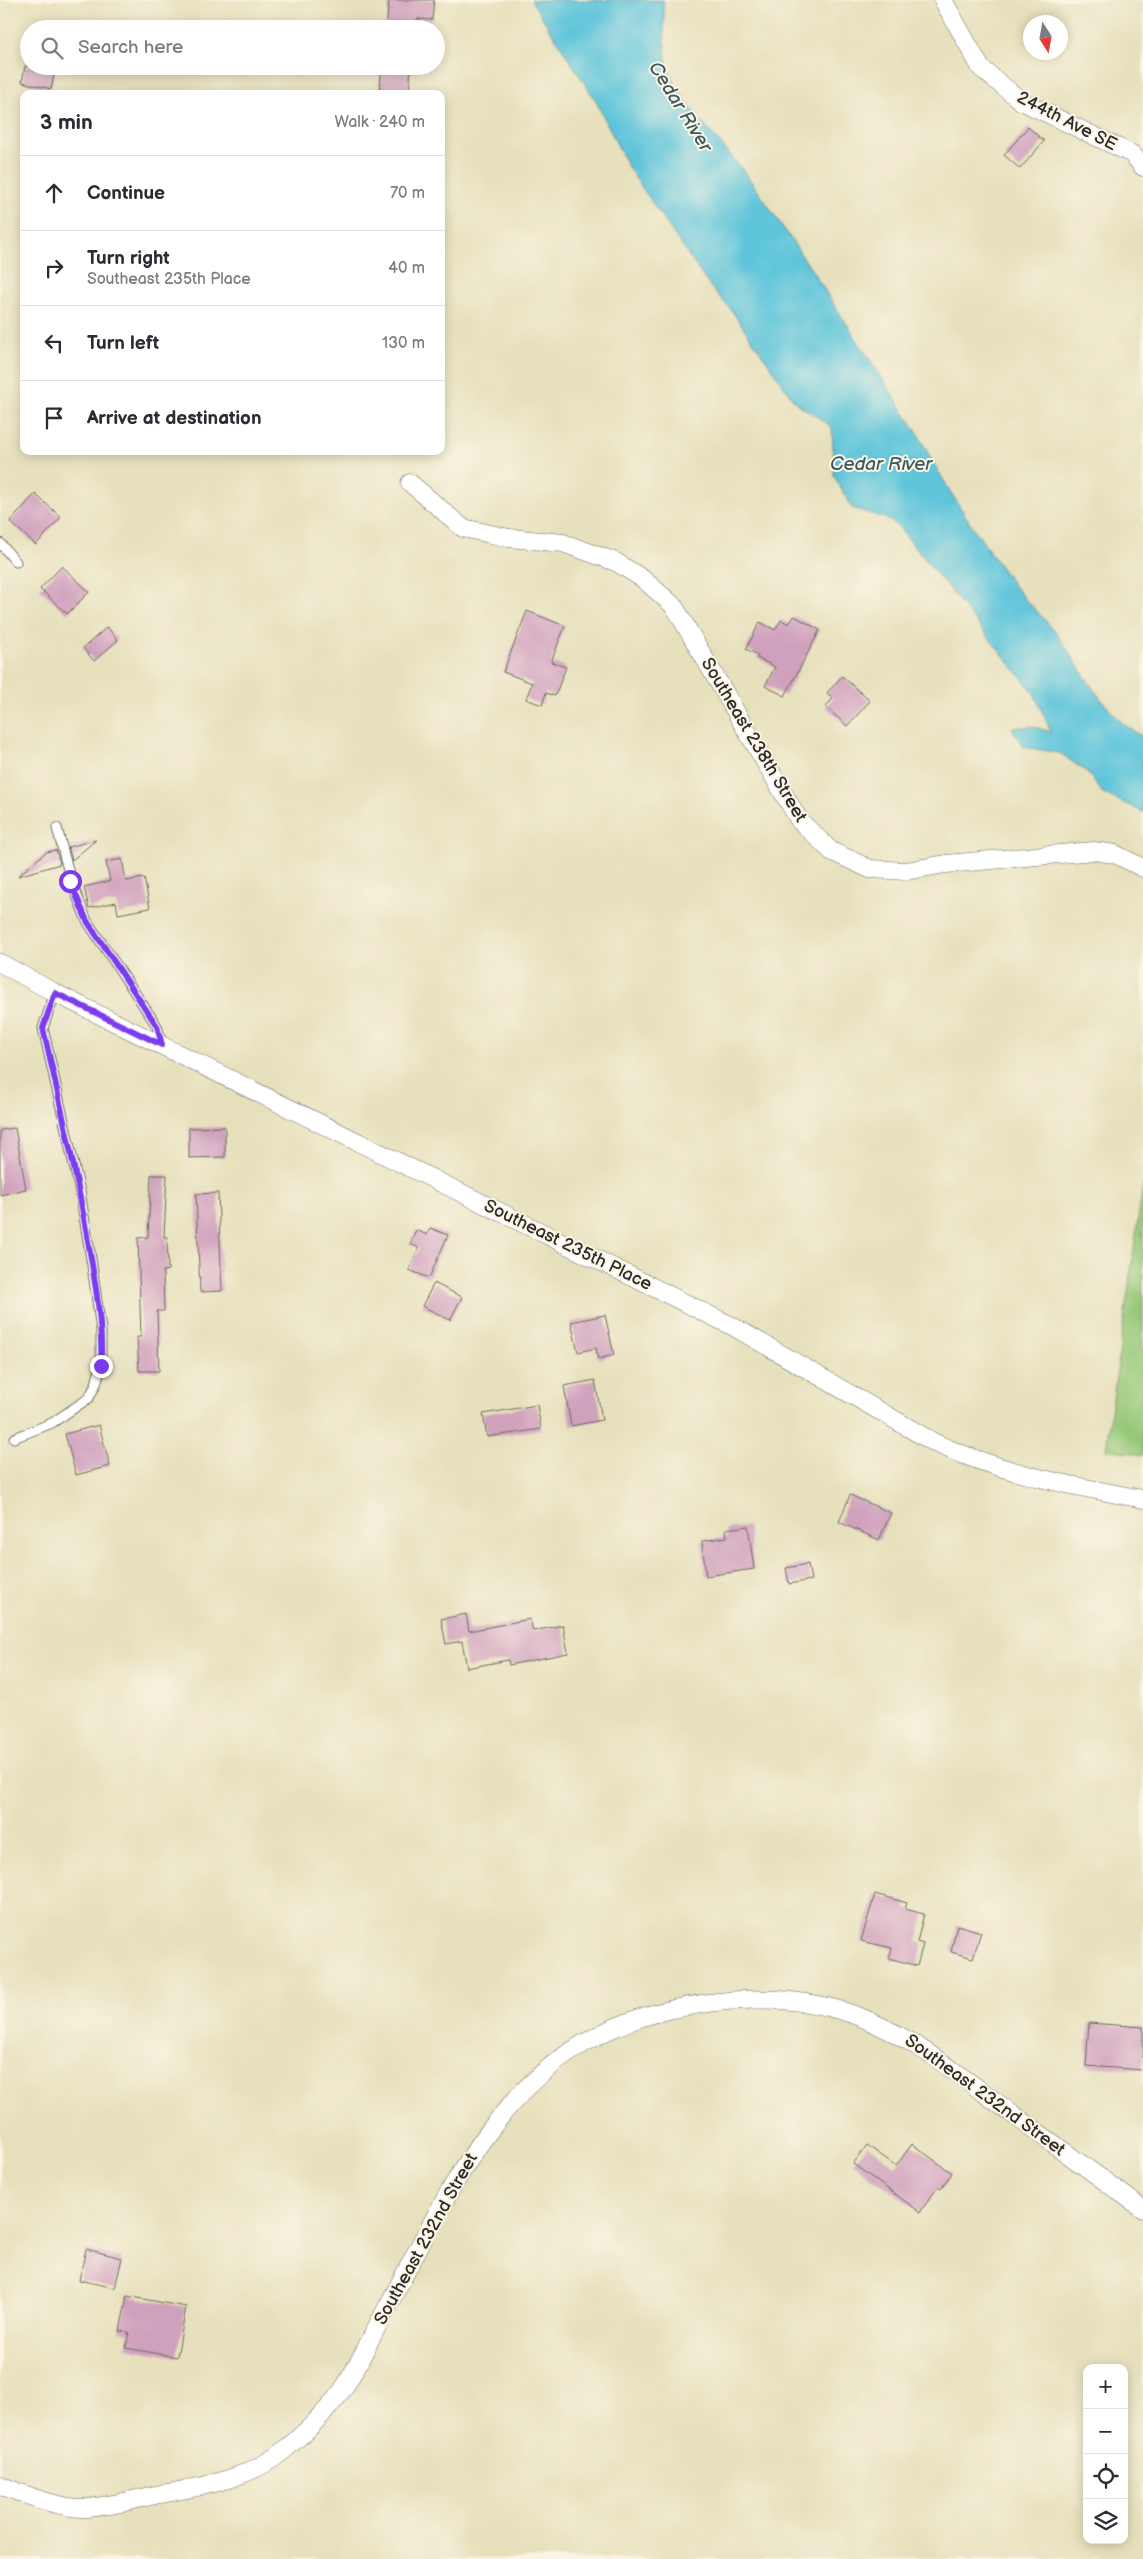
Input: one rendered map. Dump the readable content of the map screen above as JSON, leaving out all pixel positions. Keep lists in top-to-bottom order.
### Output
{
  "streets": {
    "street": [
      "244th Ave SE",
      "Southeast 238th Street",
      "Southeast 235th Place",
      "Southeast 232nd Street"
    ]
  },
  "water": ["Cedar River"],
  "north": "bottom",
  "page": {
    "search": "Search here",
    "heading": ["3 min", "Walk · 240 m"],
    "list": [
      ["Continue", "70 m"],
      ["Turn right", "Southeast 235th Place", "40 m"],
      ["Turn left", "130 m"],
      "Arrive at destination"
    ],
    "map_buttons": ["+", "−"]
  }
}
